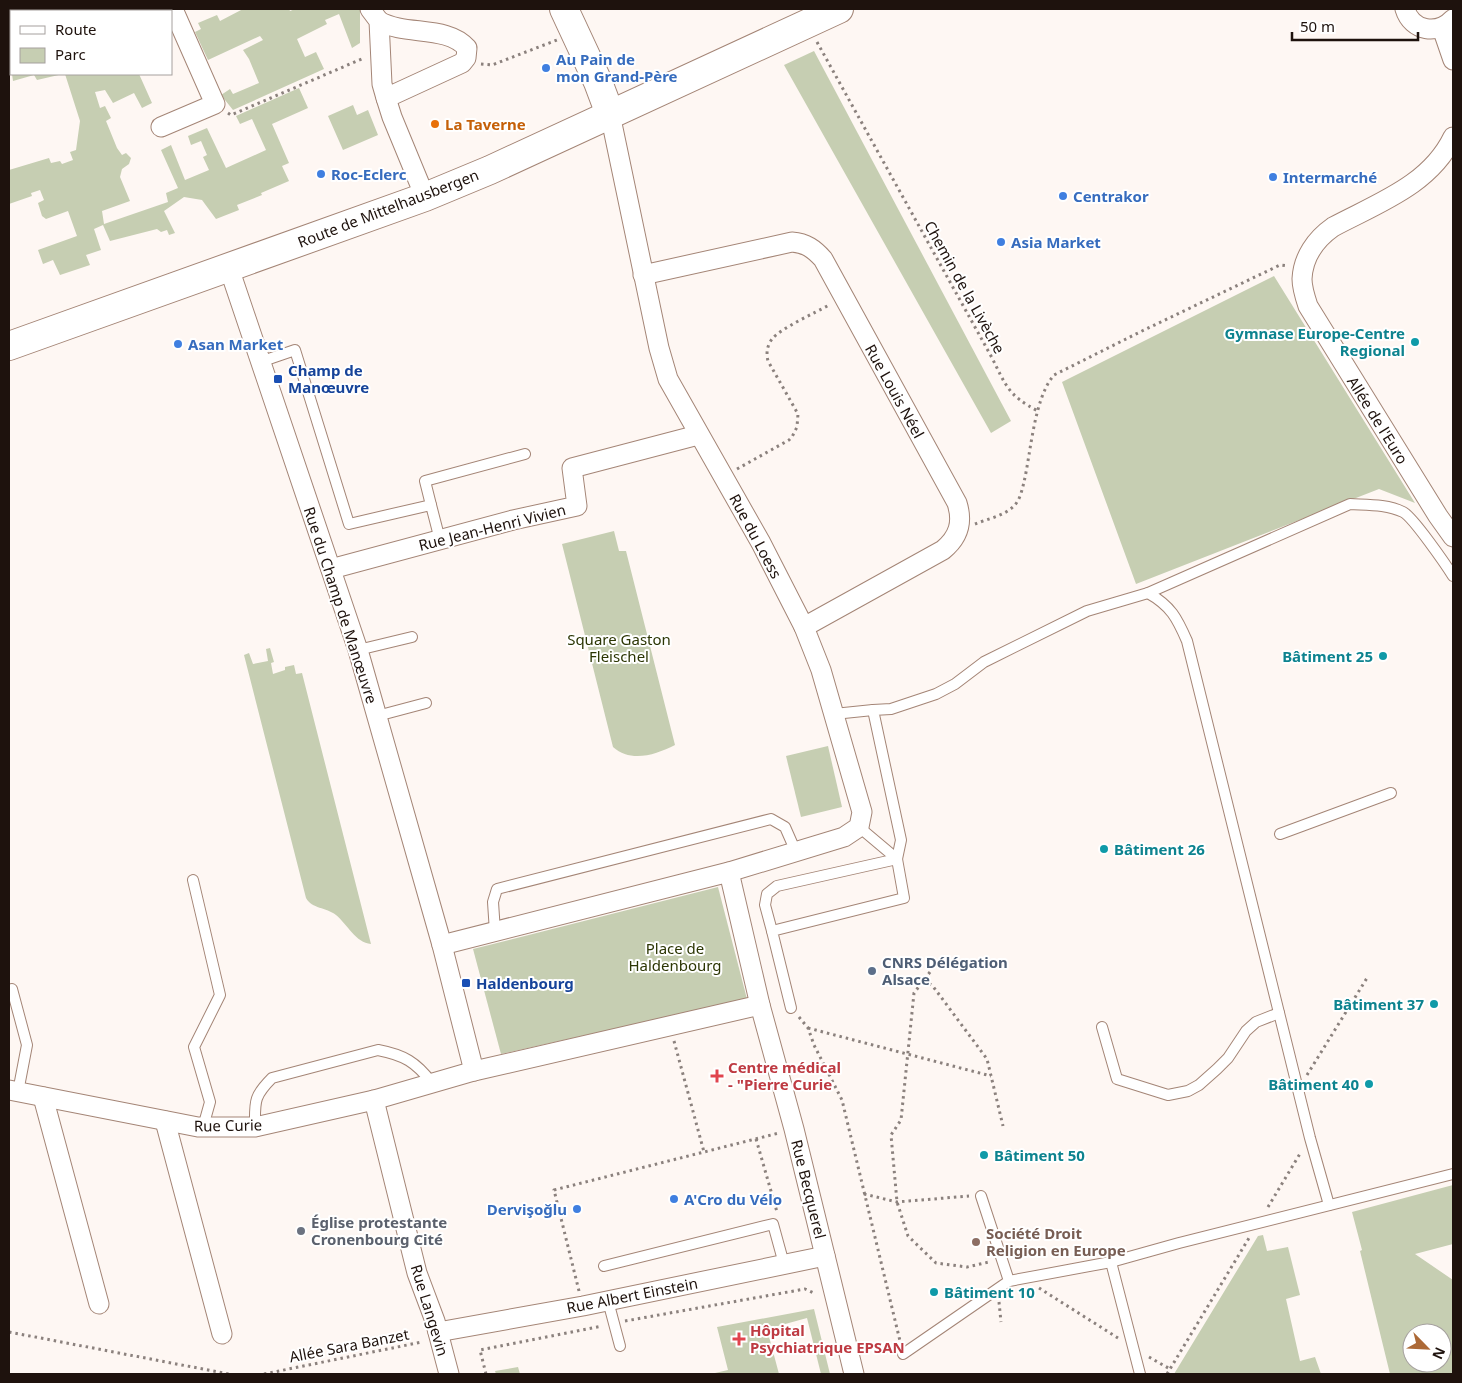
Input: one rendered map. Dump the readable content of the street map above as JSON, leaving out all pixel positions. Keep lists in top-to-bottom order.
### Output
{
  "streets": {
    "main road": ["Route de Mittelhausbergen"],
    "street": [
      "Rue Louis Néel",
      "Allée de l'Euro",
      "Rue Jean-Henri Vivien",
      "Rue du Loess",
      "Rue du Champ de Manœuvre",
      "Rue Curie",
      "Rue Becquerel",
      "Rue Albert Einstein",
      "Rue Langevin"
    ],
    "path": ["Chemin de la Livèche", "Allée Sara Banzet"]
  },
  "crossings": [
    ["Route de Mittelhausbergen", "Chemin de la Livèche"],
    ["Route de Mittelhausbergen", "Rue du Loess"],
    ["Route de Mittelhausbergen", "Rue du Champ de Manœuvre"],
    ["Rue Louis Néel", "Rue du Loess"],
    ["Rue Jean-Henri Vivien", "Rue du Loess"],
    ["Rue Jean-Henri Vivien", "Rue du Champ de Manœuvre"],
    ["Rue Curie", "Rue Langevin"],
    ["Rue Becquerel", "Rue Albert Einstein"],
    ["Rue Albert Einstein", "Rue Langevin"],
    ["Rue Albert Einstein", "Allée Sara Banzet"],
    ["Rue Langevin", "Allée Sara Banzet"]
  ],
  "parks": ["Square Gaston Fleischel", "Place de Haldenbourg"],
  "places": {
    "other": [
      "Au Pain de mon Grand-Père",
      "La Taverne",
      "Roc-Eclerc",
      "Intermarché",
      "Centrakor",
      "Asia Market",
      "Gymnase Europe-Centre Regional",
      "Asan Market",
      "Bâtiment 25",
      "Bâtiment 26",
      "CNRS Délégation Alsace",
      "Bâtiment 37",
      "Bâtiment 40",
      "Bâtiment 50",
      "A'Cro du Vélo",
      "Dervişoğlu",
      "Église protestante Cronenbourg Cité",
      "Société Droit Religion en Europe",
      "Bâtiment 10"
    ],
    "transit": ["Champ de Manœuvre", "Haldenbourg"],
    "health": ["Centre médical - \"Pierre Curie", "Hôpital Psychiatrique EPSAN"]
  },
  "legend": ["Route", "Parc"],
  "scale_bar": "50 m",
  "north": "bottom right"
}
